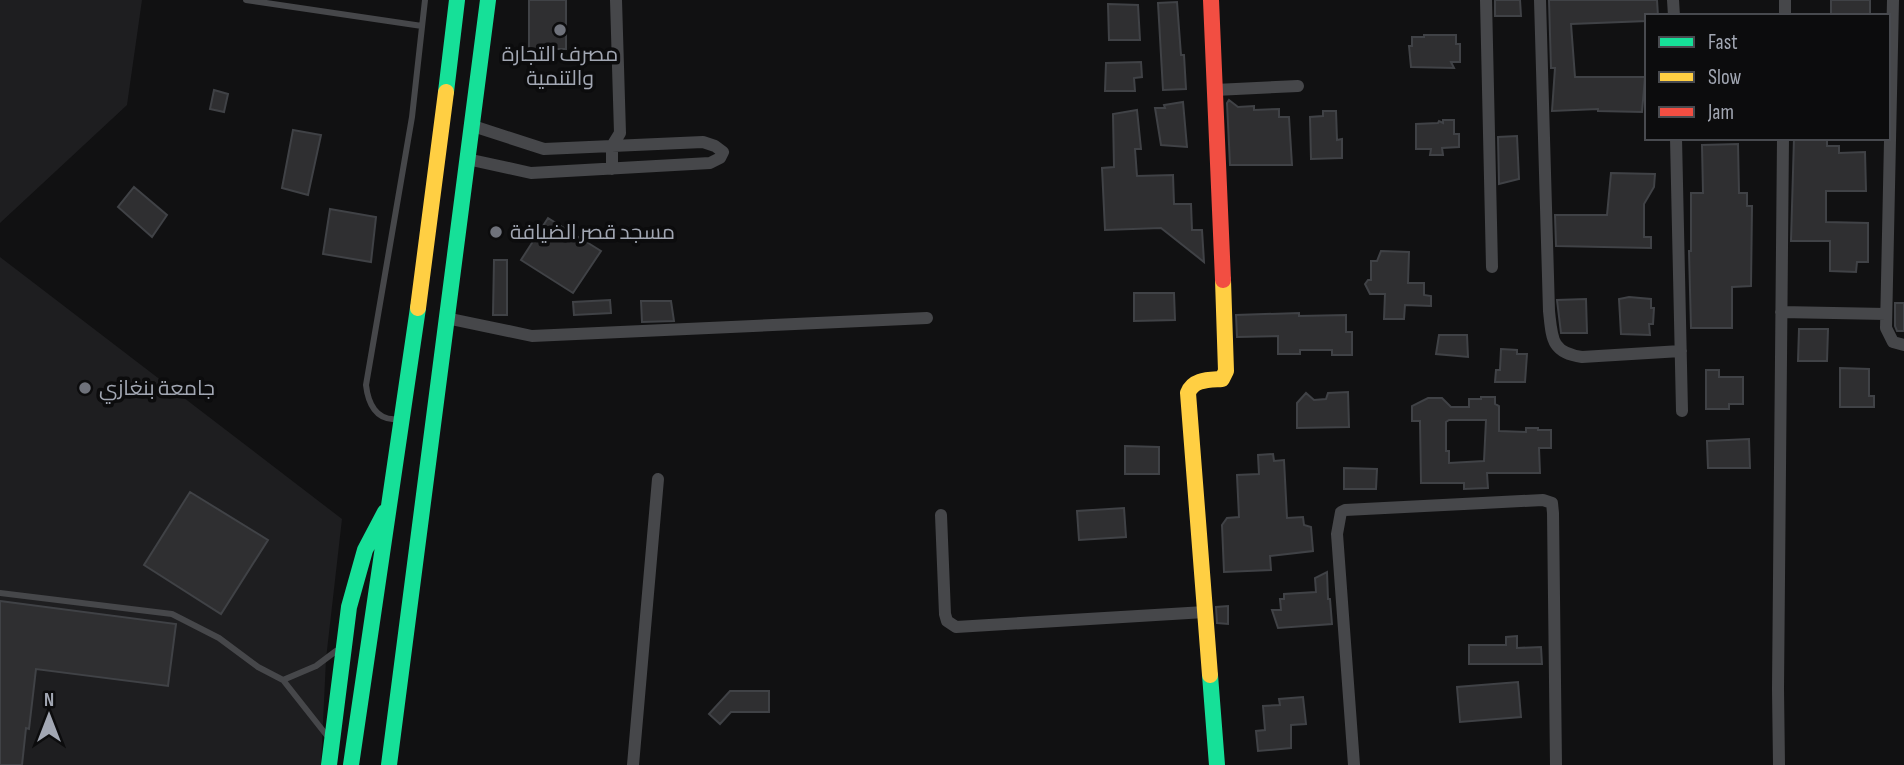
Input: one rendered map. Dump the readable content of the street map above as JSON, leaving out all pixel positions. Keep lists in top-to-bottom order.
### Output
{
  "places": ["مصرف التجارة والتنمية", "مسجد قصر الضيافة", "جامعة بنغازي"],
  "legend": ["Fast", "Slow", "Jam"],
  "north": "top"
}
